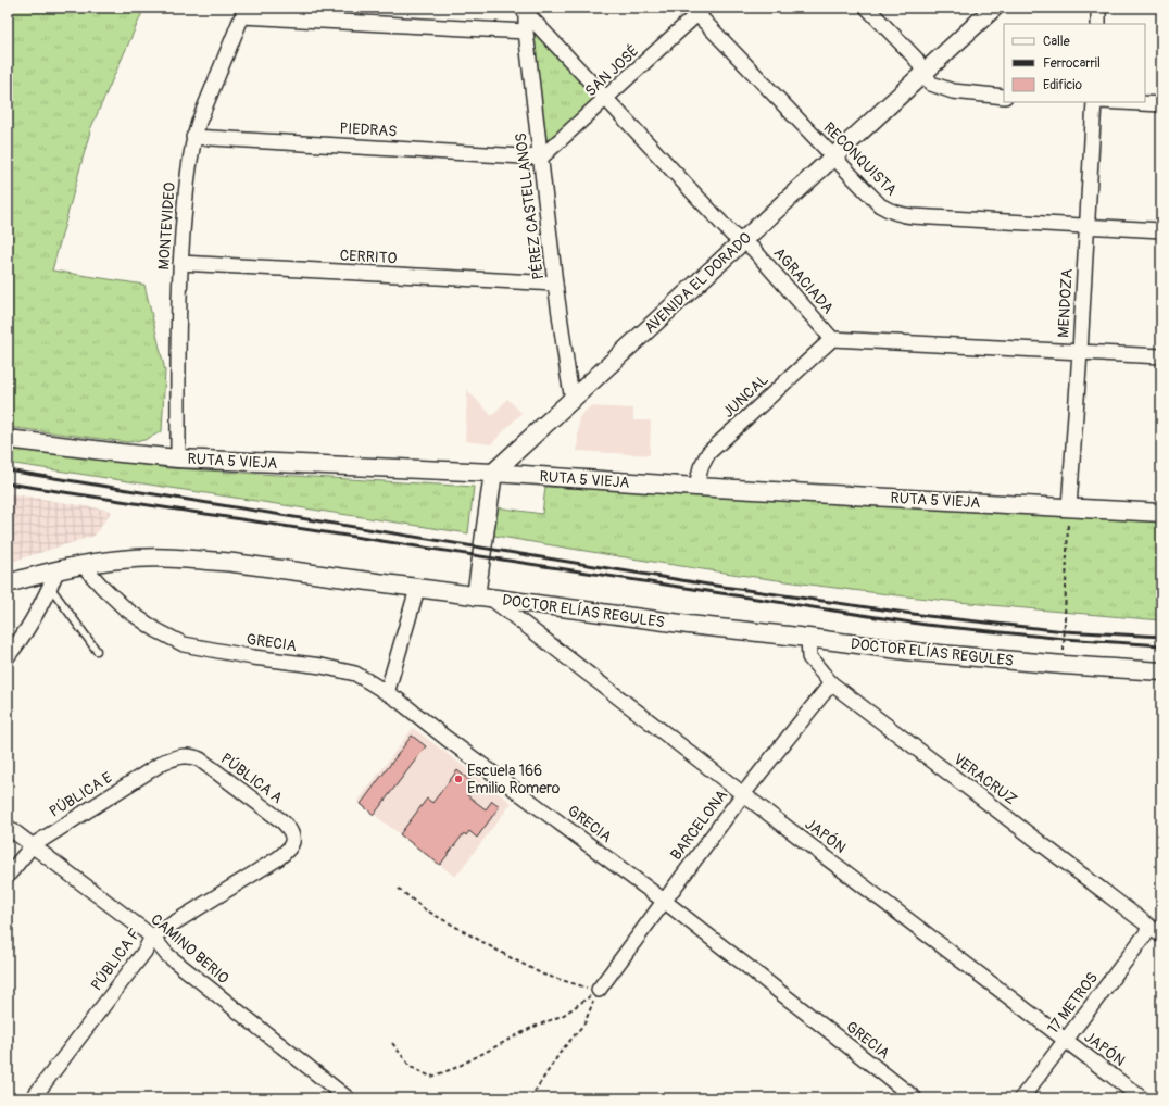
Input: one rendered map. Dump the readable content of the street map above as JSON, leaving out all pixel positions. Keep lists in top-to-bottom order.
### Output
{
  "streets": {
    "street": [
      "SAN JOSÉ",
      "PIEDRAS",
      "RECONQUISTA",
      "PÉREZ CASTELLANOS",
      "MONTEVIDEO",
      "CERRITO",
      "AGRACIADA",
      "AVENIDA EL DORADO",
      "MENDOZA",
      "JUNCAL",
      "RUTA 5 VIEJA",
      "DOCTOR ELÍAS REGULES",
      "GRECIA",
      "PÚBLICA A",
      "VERACRUZ",
      "PÚBLICA E",
      "BARCELONA",
      "JAPÓN",
      "CAMINO BERIO",
      "PÚBLICA F",
      "17 METROS"
    ]
  },
  "crossings": [
    ["SAN JOSÉ", "PIEDRAS"],
    ["SAN JOSÉ", "RECONQUISTA"],
    ["SAN JOSÉ", "PÉREZ CASTELLANOS"],
    ["SAN JOSÉ", "AGRACIADA"],
    ["PIEDRAS", "PÉREZ CASTELLANOS"],
    ["PIEDRAS", "MONTEVIDEO"],
    ["RECONQUISTA", "AVENIDA EL DORADO"],
    ["RECONQUISTA", "MENDOZA"],
    ["PÉREZ CASTELLANOS", "CERRITO"],
    ["PÉREZ CASTELLANOS", "AGRACIADA"],
    ["PÉREZ CASTELLANOS", "AVENIDA EL DORADO"],
    ["MONTEVIDEO", "CERRITO"],
    ["MONTEVIDEO", "RUTA 5 VIEJA"],
    ["AGRACIADA", "AVENIDA EL DORADO"],
    ["AGRACIADA", "JUNCAL"],
    ["AVENIDA EL DORADO", "RUTA 5 VIEJA"],
    ["MENDOZA", "RUTA 5 VIEJA"],
    ["JUNCAL", "RUTA 5 VIEJA"],
    ["DOCTOR ELÍAS REGULES", "GRECIA"],
    ["DOCTOR ELÍAS REGULES", "VERACRUZ"],
    ["DOCTOR ELÍAS REGULES", "JAPÓN"],
    ["GRECIA", "BARCELONA"],
    ["PÚBLICA A", "PÚBLICA E"],
    ["PÚBLICA A", "PÚBLICA F"],
    ["VERACRUZ", "BARCELONA"],
    ["VERACRUZ", "17 METROS"],
    ["PÚBLICA E", "CAMINO BERIO"],
    ["BARCELONA", "JAPÓN"],
    ["JAPÓN", "17 METROS"],
    ["CAMINO BERIO", "PÚBLICA F"]
  ],
  "places": ["Escuela 166 Emilio Romero"],
  "legend": ["Calle", "Ferrocarril", "Edificio"]
}
